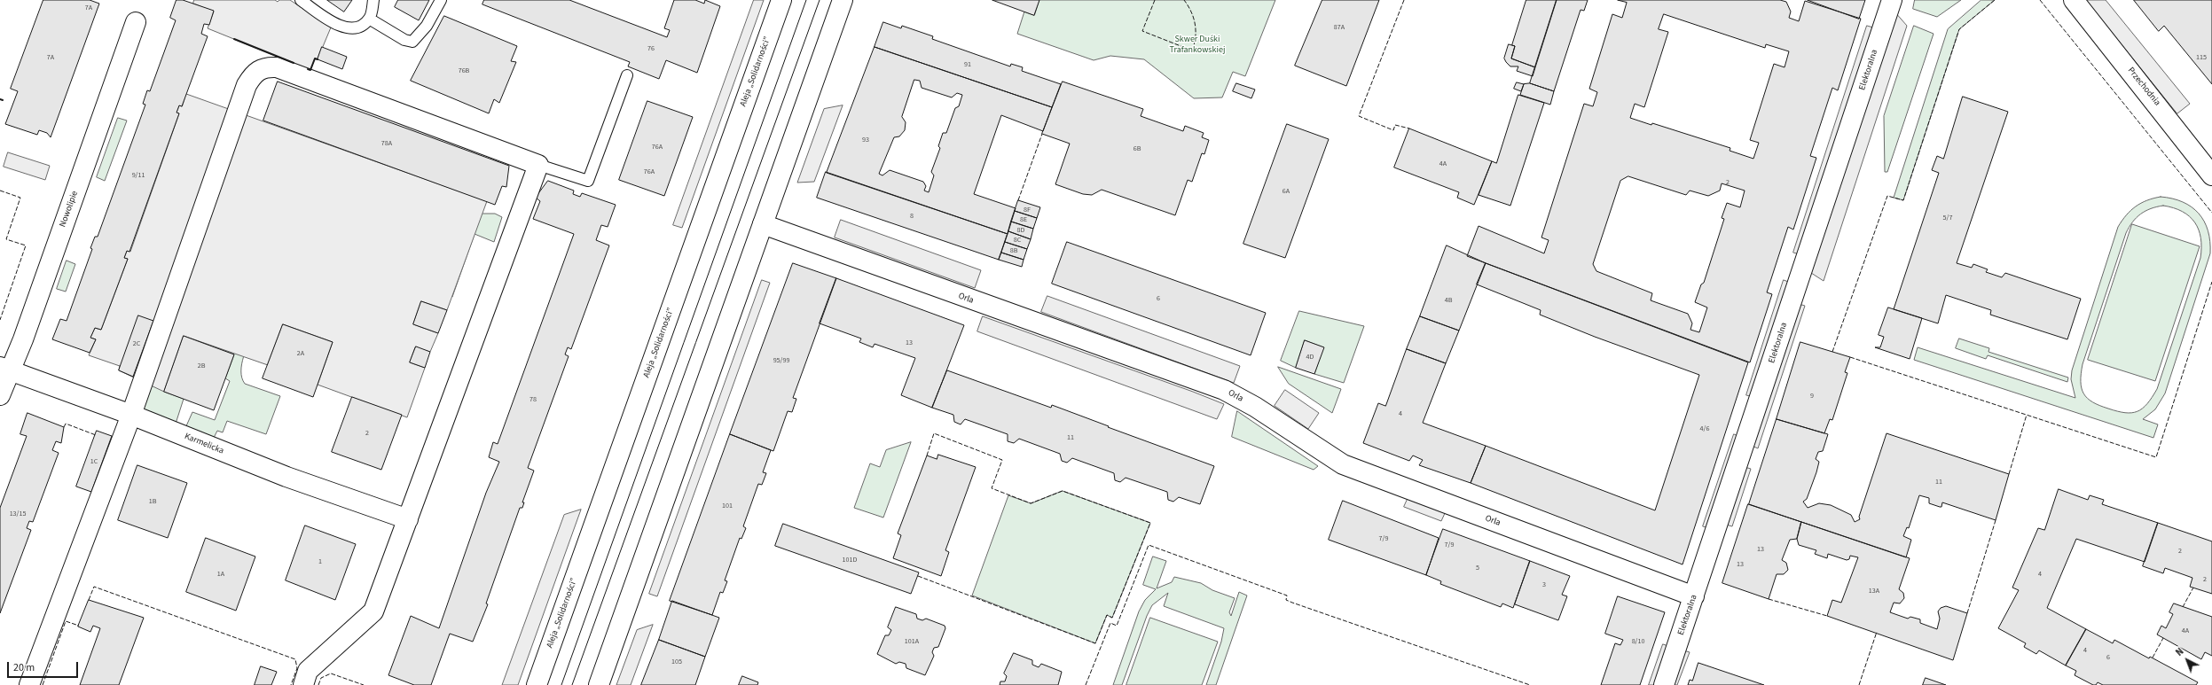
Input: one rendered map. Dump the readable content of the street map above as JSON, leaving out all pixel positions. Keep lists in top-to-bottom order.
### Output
{
  "streets": {
    "street": [
      "Elektoralna",
      "Aleja „Solidarności”",
      "Przechodnia",
      "Nowolipie",
      "Orla",
      "Karmelicka"
    ]
  },
  "crossings": [
    ["Elektoralna", "Orla"],
    ["Nowolipie", "Karmelicka"]
  ],
  "parks": ["Skwer Duśki Trafankowskiej"],
  "house_numbers": [
    "7A",
    "87A",
    "76",
    "7A",
    "115",
    "91",
    "76B",
    "93",
    "78A",
    "76A",
    "6B",
    "4A",
    "76A",
    "9/11",
    "2",
    "6A",
    "8F",
    "8",
    "5/7",
    "8E",
    "8D",
    "8C",
    "8B",
    "6",
    "4B",
    "13",
    "2C",
    "2A",
    "4D",
    "95/99",
    "2B",
    "9",
    "78",
    "4",
    "4/6",
    "2",
    "11",
    "1C",
    "11",
    "1B",
    "101",
    "13/15",
    "7/9",
    "7/9",
    "13",
    "2",
    "101D",
    "1",
    "13",
    "5",
    "1A",
    "4",
    "2",
    "3",
    "13A",
    "4A",
    "101A",
    "8/10",
    "4",
    "6",
    "105"
  ],
  "scale_bar": "20 m",
  "north": "top left"
}
